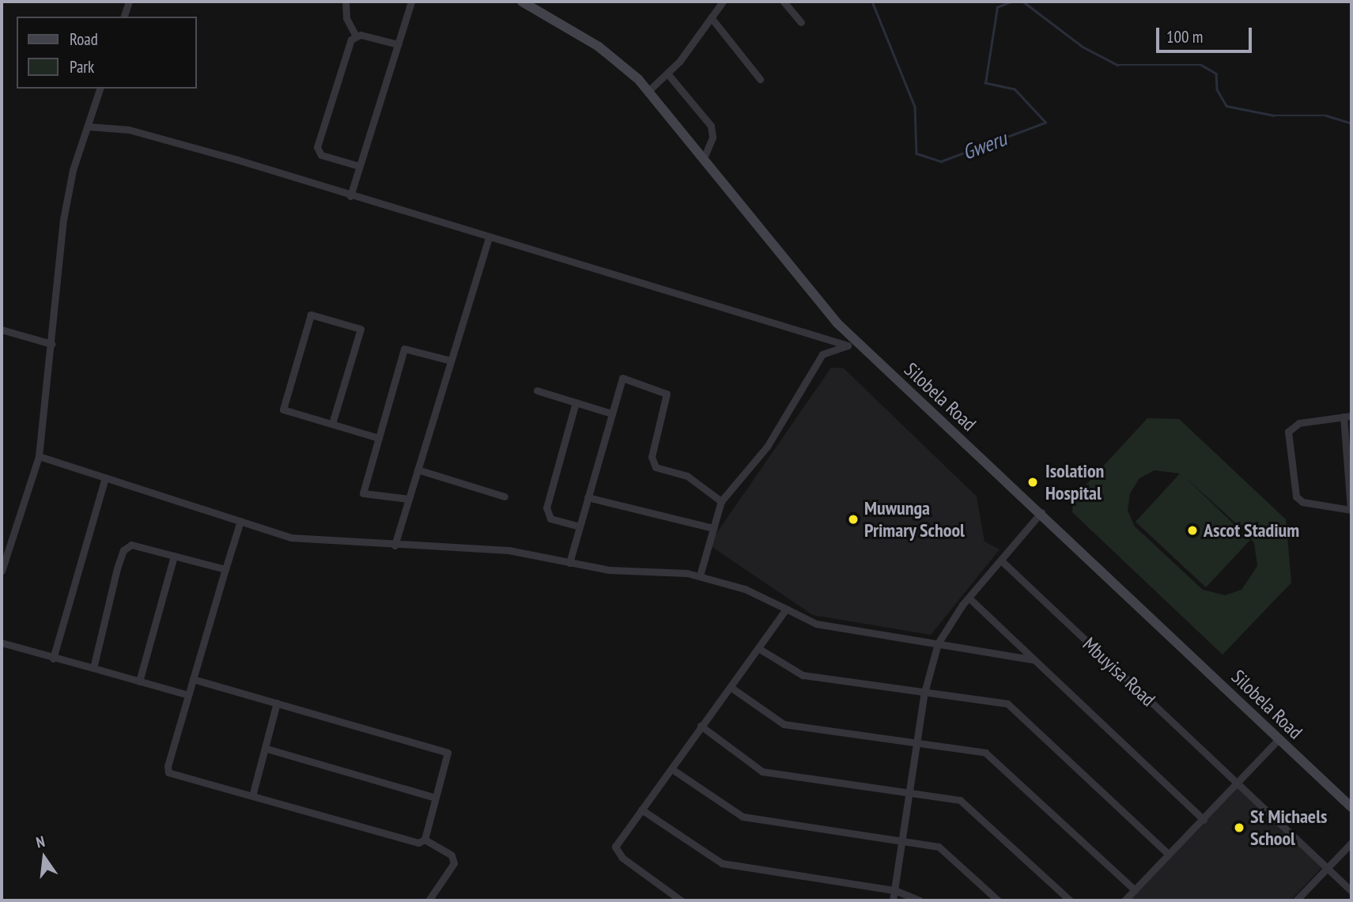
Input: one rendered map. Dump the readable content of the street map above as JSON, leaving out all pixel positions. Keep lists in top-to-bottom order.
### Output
{
  "streets": {
    "street": ["Silobela Road", "Mbuyisa Road"]
  },
  "water": ["Gweru"],
  "places": [
    "Isolation Hospital",
    "Muwunga Primary School",
    "Ascot Stadium",
    "St Michaels School"
  ],
  "legend": ["Road", "Park"],
  "scale_bar": "100 m",
  "north": "top"
}
